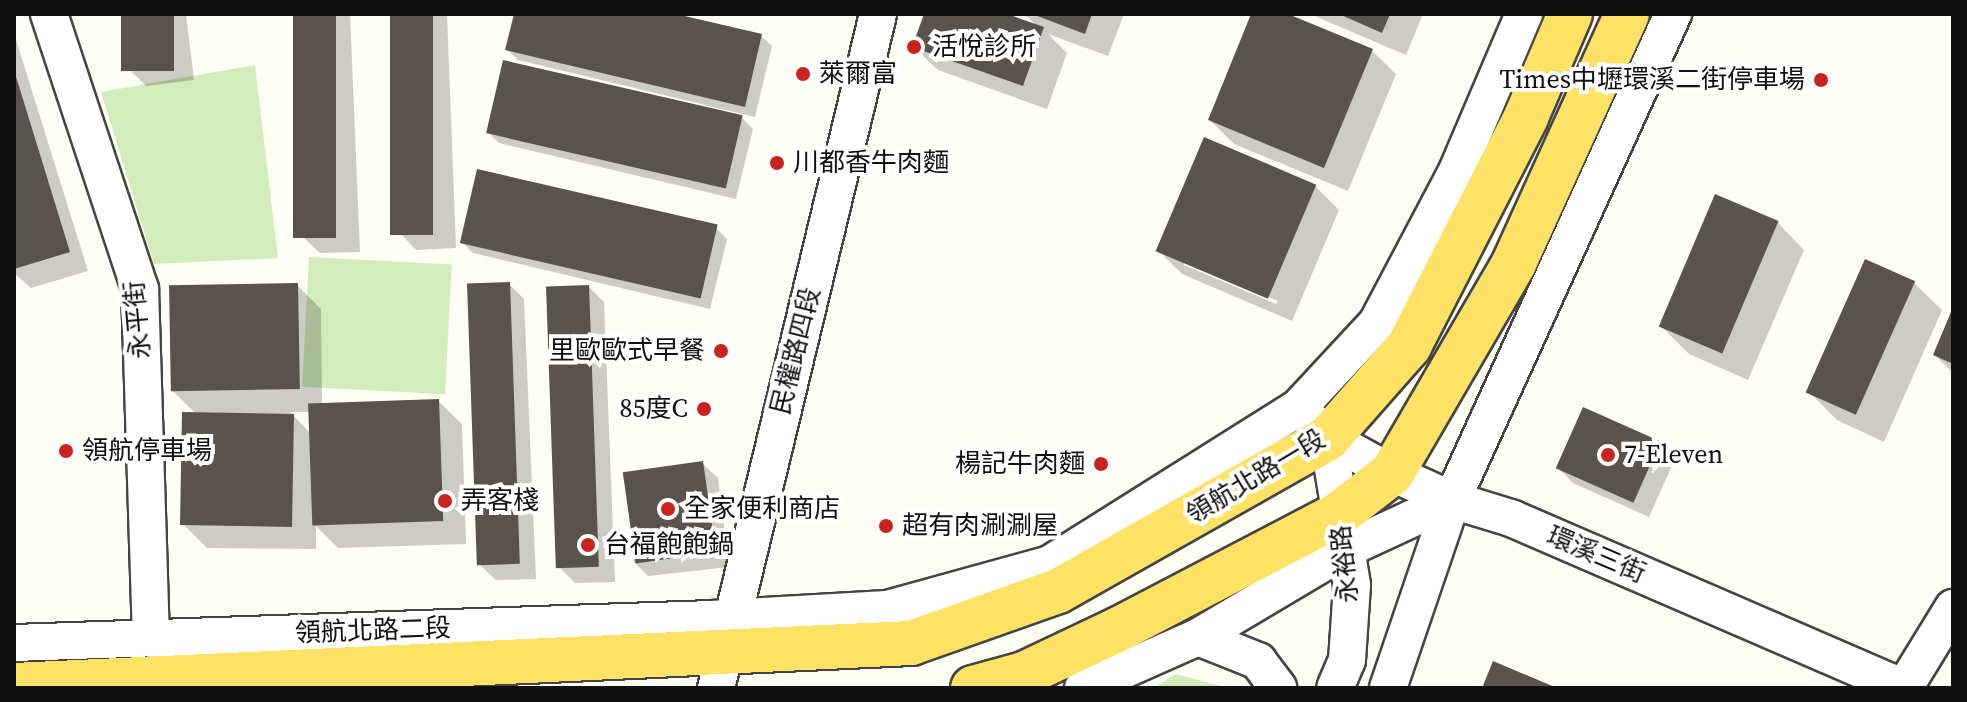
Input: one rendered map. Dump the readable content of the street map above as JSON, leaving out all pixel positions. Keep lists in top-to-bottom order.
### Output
{
  "streets": {
    "main road": ["領航北路一段", "領航北路二段"],
    "street": [
      "永平街",
      "民權路四段",
      "環溪三街",
      "永裕路"
    ]
  },
  "crossings": [
    ["永平街", "領航北路二段"],
    ["民權路四段", "領航北路一段"],
    ["民權路四段", "領航北路二段"],
    ["領航北路一段", "環溪三街"],
    ["領航北路一段", "永裕路"],
    ["領航北路一段", "領航北路二段"],
    ["環溪三街", "永裕路"]
  ],
  "places": [
    "活悅診所",
    "萊爾富",
    "Times中壢環溪二街停車場",
    "川都香牛肉麵",
    "里歐歐式早餐",
    "85度C",
    "領航停車場",
    "7-Eleven",
    "楊記牛肉麵",
    "弄客棧",
    "全家便利商店",
    "超有肉涮涮屋",
    "台福飽飽鍋"
  ]
}
